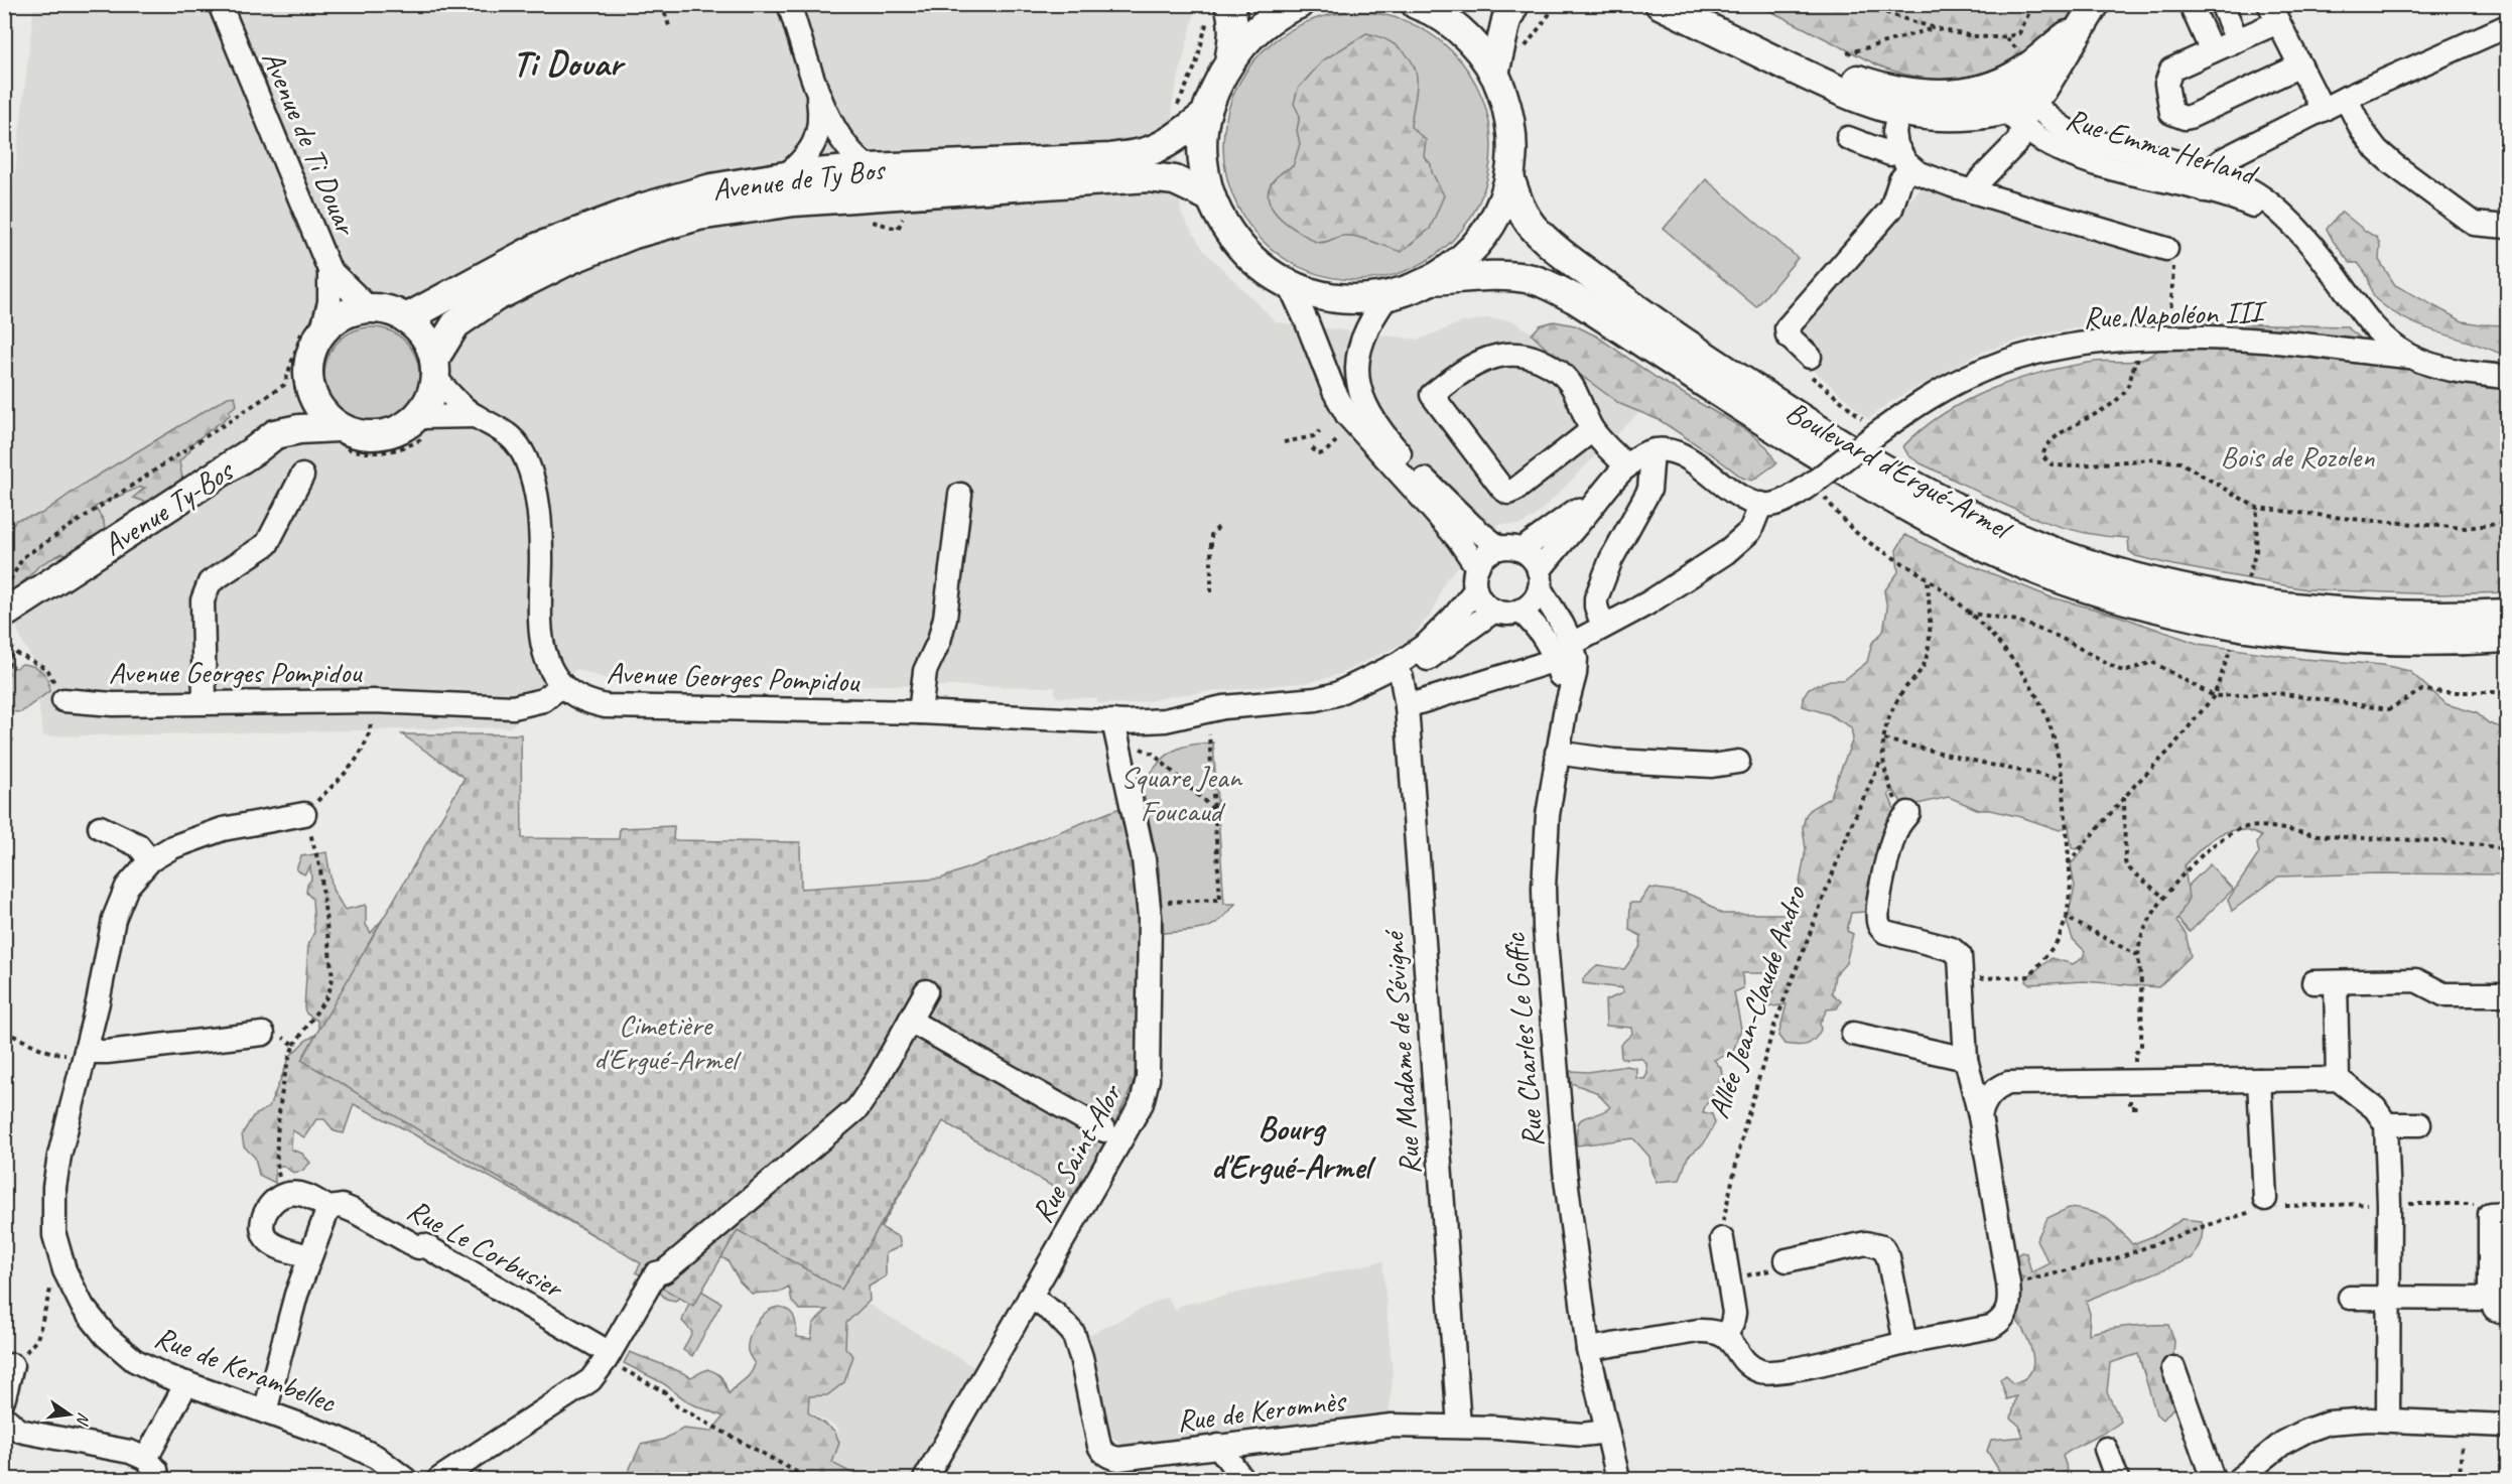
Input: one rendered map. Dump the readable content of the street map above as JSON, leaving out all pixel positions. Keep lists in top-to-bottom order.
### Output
{
  "streets": {
    "main road": ["Avenue de Ty Bos", "Boulevard d'Ergué-Armel", "Avenue Ty-Bos"],
    "street": [
      "Avenue de Ti Douar",
      "Rue Emma Herland",
      "Rue Napoléon III",
      "Avenue Georges Pompidou",
      "Rue Charles Le Goffic",
      "Rue Madame de Sévigné",
      "Rue Saint-Alor",
      "Rue Le Corbusier",
      "Rue de Kerambellec",
      "Rue de Keromnès"
    ],
    "path": ["Allée Jean-Claude Andro"]
  },
  "crossings": [
    ["Avenue de Ti Douar", "Avenue de Ty Bos"],
    ["Avenue de Ti Douar", "Avenue Ty-Bos"],
    ["Rue Emma Herland", "Rue Napoléon III"],
    ["Avenue de Ty Bos", "Avenue Ty-Bos"],
    ["Avenue Georges Pompidou", "Rue Charles Le Goffic"],
    ["Avenue Georges Pompidou", "Rue Madame de Sévigné"],
    ["Avenue Georges Pompidou", "Rue Saint-Alor"],
    ["Rue Charles Le Goffic", "Rue de Keromnès"],
    ["Rue Madame de Sévigné", "Rue de Keromnès"],
    ["Rue Saint-Alor", "Rue de Keromnès"]
  ],
  "districts": ["Ti Douar", "Bourg d'Ergué-Armel"],
  "parks": ["Bois de Rozolen", "Square Jean Foucaud", "Cimetière d'Ergué-Armel"],
  "north": "right"
}
